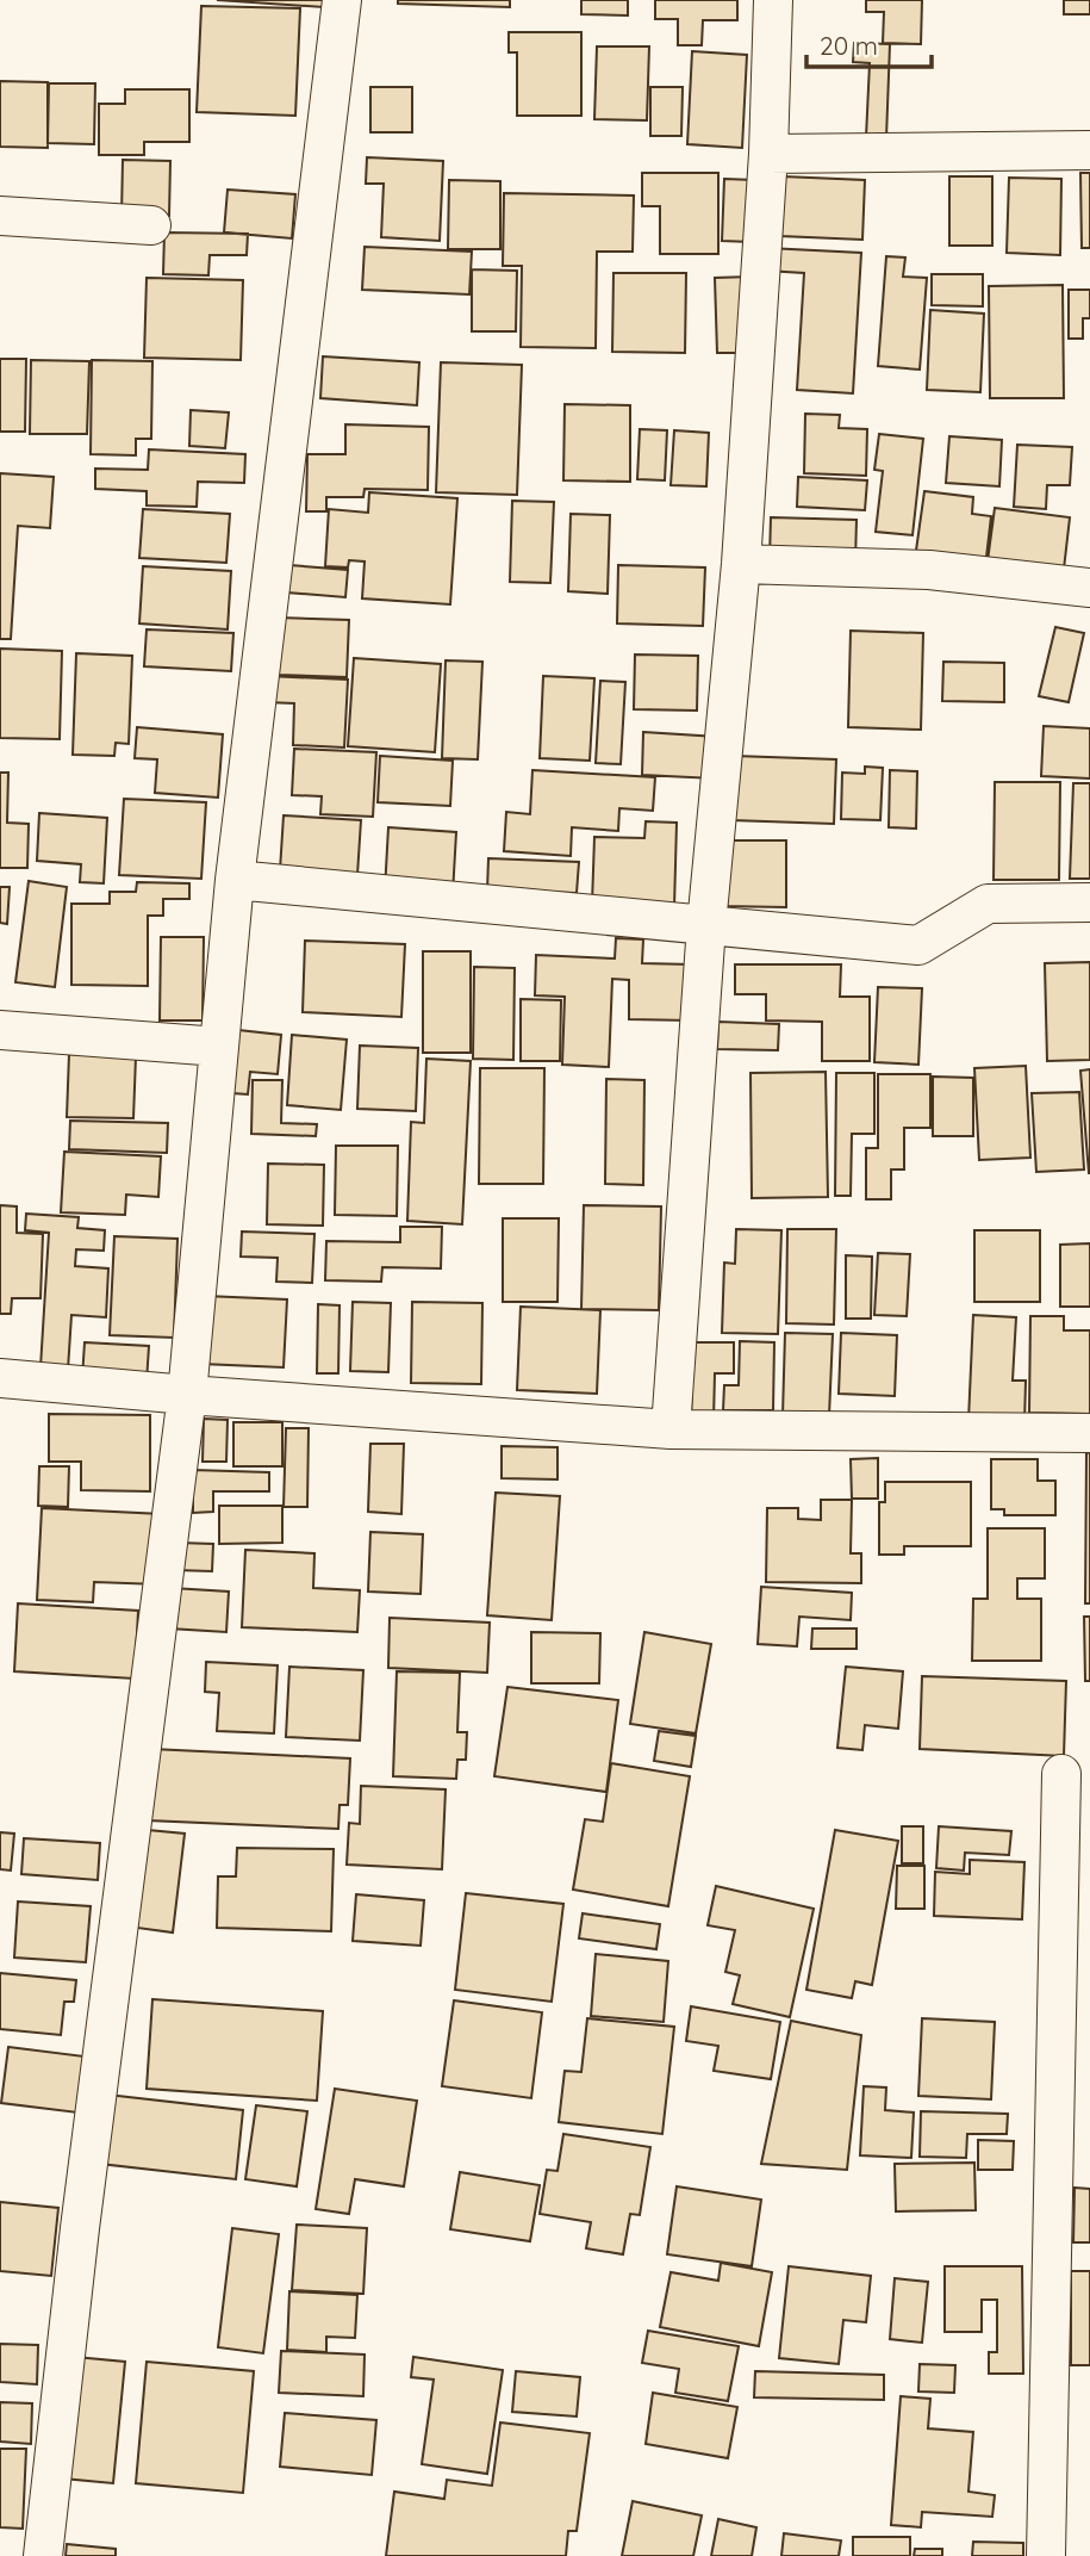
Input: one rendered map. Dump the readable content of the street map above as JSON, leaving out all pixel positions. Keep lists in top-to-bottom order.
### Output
{
  "scale_bar": "20 m"
}
